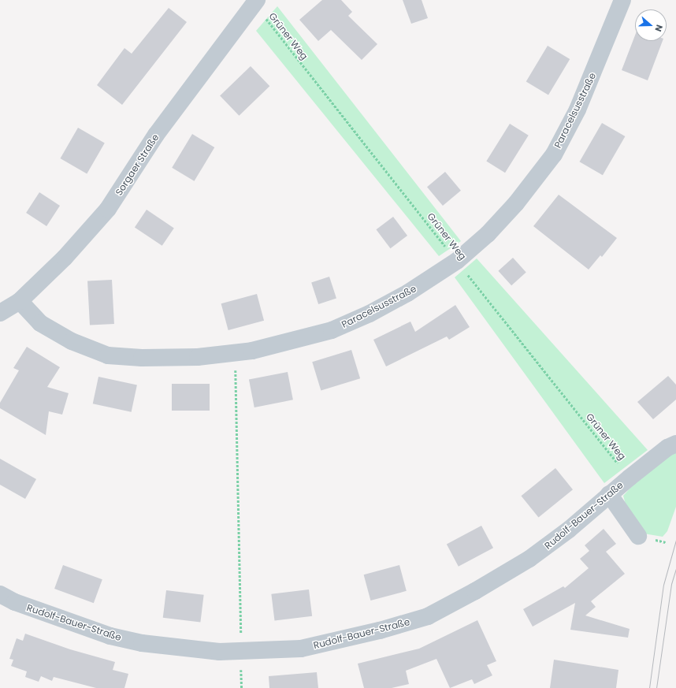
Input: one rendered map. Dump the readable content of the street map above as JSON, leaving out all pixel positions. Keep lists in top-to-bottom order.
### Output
{
  "streets": {
    "street": ["Paracelsusstraße", "Sorgaer Straße", "Rudolf-Bauer-Straße"],
    "path": ["Grüner Weg"]
  },
  "crossings": [
    ["Grüner Weg", "Paracelsusstraße"],
    ["Grüner Weg", "Sorgaer Straße"],
    ["Grüner Weg", "Rudolf-Bauer-Straße"],
    ["Paracelsusstraße", "Sorgaer Straße"]
  ],
  "north": "right"
}
